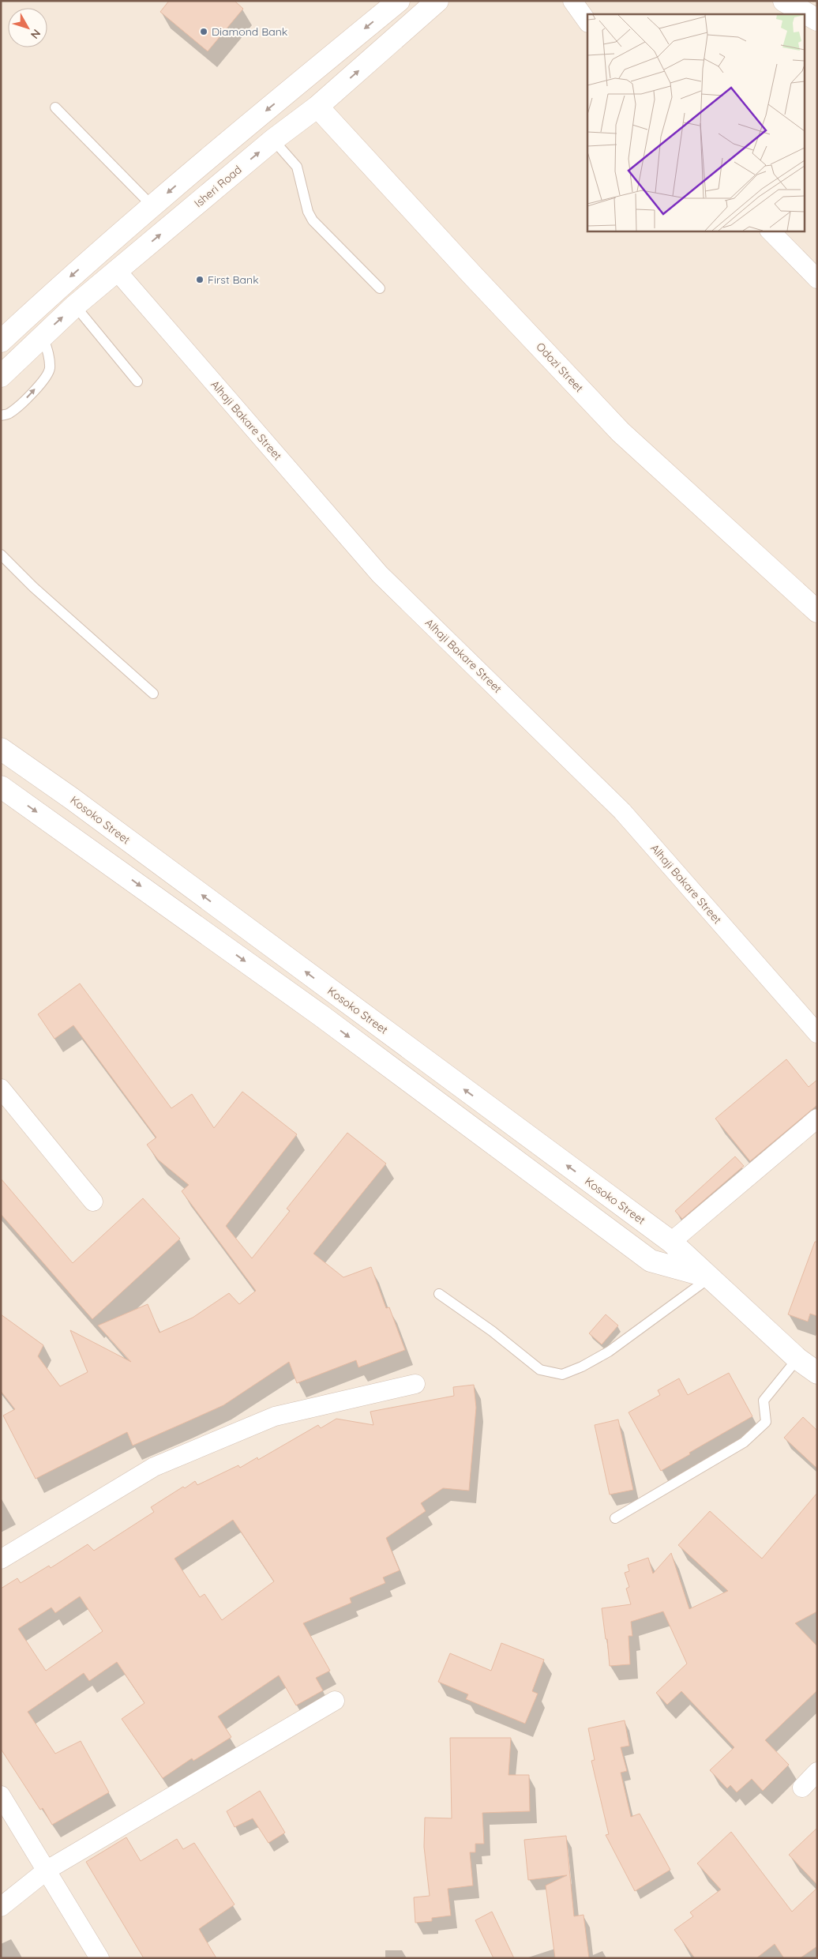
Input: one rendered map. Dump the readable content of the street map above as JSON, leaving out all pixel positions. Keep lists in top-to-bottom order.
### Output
{
  "streets": {
    "street": [
      "Isheri Road",
      "Odozi Street",
      "Alhaji Bakare Street",
      "Kosoko Street"
    ]
  },
  "crossings": [
    ["Isheri Road", "Odozi Street"],
    ["Isheri Road", "Alhaji Bakare Street"]
  ],
  "places": ["Diamond Bank", "First Bank"],
  "north": "bottom right"
}
